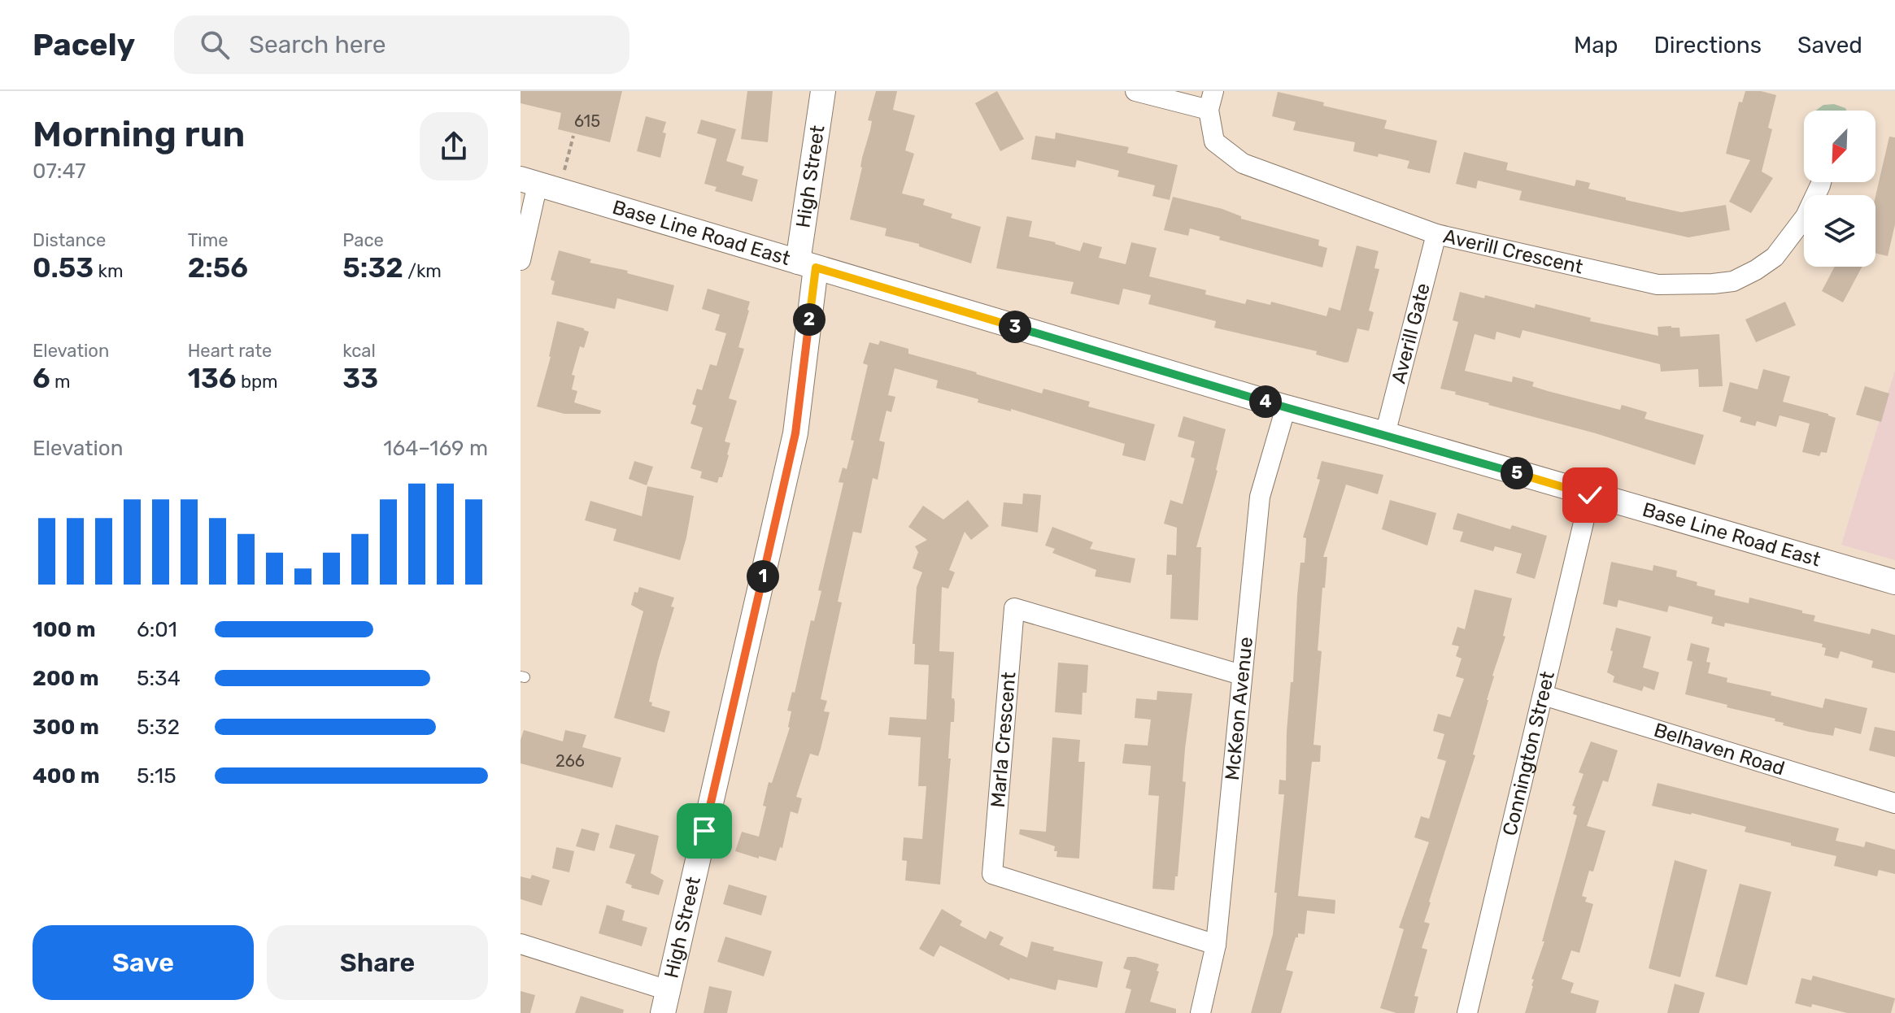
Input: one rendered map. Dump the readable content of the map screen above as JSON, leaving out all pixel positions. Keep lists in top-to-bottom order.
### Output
{
  "streets": {
    "street": [
      "High Street",
      "Base Line Road East",
      "Averill Crescent",
      "Averill Gate",
      "McKeon Avenue",
      "Marla Crescent",
      "Belhaven Road",
      "Connington Street"
    ]
  },
  "crossings": [
    ["High Street", "Base Line Road East"],
    ["Base Line Road East", "Averill Gate"],
    ["Base Line Road East", "McKeon Avenue"],
    ["Base Line Road East", "Connington Street"],
    ["Averill Crescent", "Averill Gate"],
    ["McKeon Avenue", "Marla Crescent"],
    ["Belhaven Road", "Connington Street"]
  ],
  "house_numbers": ["615", "266"],
  "north": "bottom left",
  "page": {
    "header": "Pacely",
    "search": "Search here",
    "nav": ["Map", "Directions", "Saved"],
    "heading": ["Morning run", "07:47"],
    "stats": [
      ["Distance", "0.53 km"],
      ["Time", "2:56"],
      ["Pace", "5:32 /km"],
      ["Elevation", "6 m"],
      ["Heart rate", "136 bpm"],
      ["kcal", "33"]
    ],
    "pins": [
      "2",
      "3",
      "4",
      "5",
      "1"
    ],
    "chart": ["Elevation", "164–169 m"],
    "list": [
      {
        "name": "100 m",
        "note": "6:01"
      },
      {
        "name": "200 m",
        "note": "5:34"
      },
      {
        "name": "300 m",
        "note": "5:32"
      },
      {
        "name": "400 m",
        "note": "5:15"
      }
    ],
    "buttons": ["Save", "Share"]
  }
}
